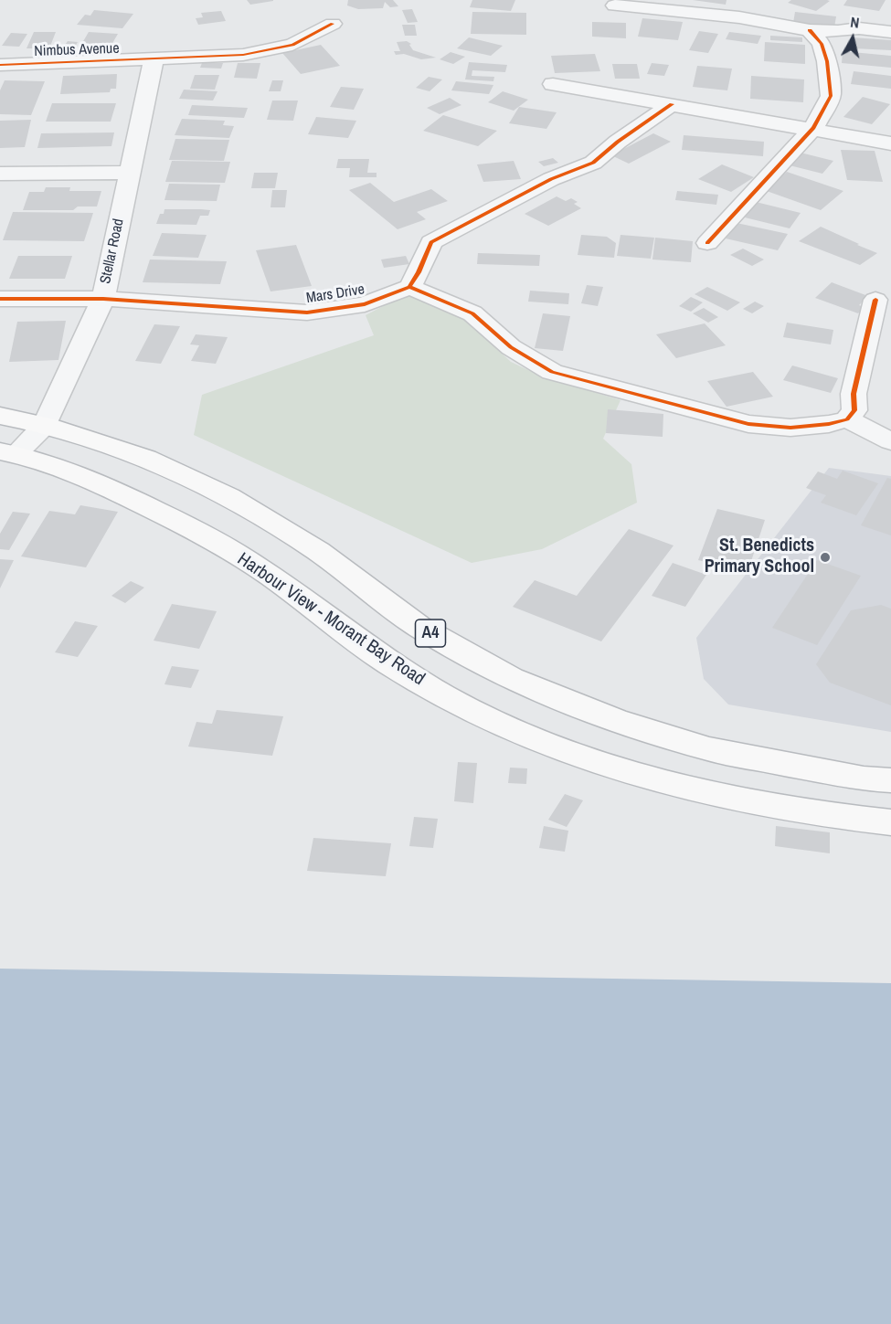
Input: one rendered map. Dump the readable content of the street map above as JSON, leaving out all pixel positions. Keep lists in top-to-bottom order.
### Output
{
  "streets": {
    "highway": ["Harbour View - Morant Bay Road", "A4"],
    "street": ["Nimbus Avenue", "Stellar Road", "Mars Drive"]
  },
  "crossings": [
    ["Nimbus Avenue", "Stellar Road"],
    ["Stellar Road", "Mars Drive"],
    ["Stellar Road", "Harbour View - Morant Bay Road"],
    ["Stellar Road", "A4"]
  ],
  "places": ["St. Benedicts Primary School"],
  "north": "top"
}
